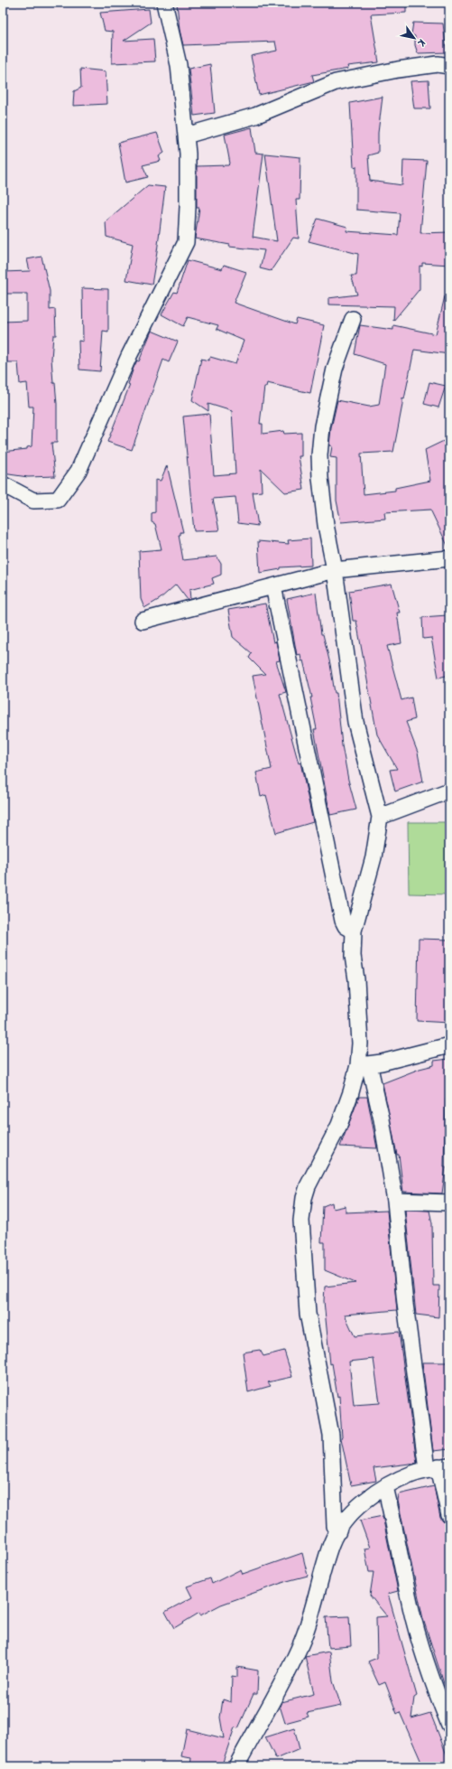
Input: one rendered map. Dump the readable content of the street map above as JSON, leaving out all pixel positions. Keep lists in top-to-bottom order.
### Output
{
  "north": "bottom right"
}
